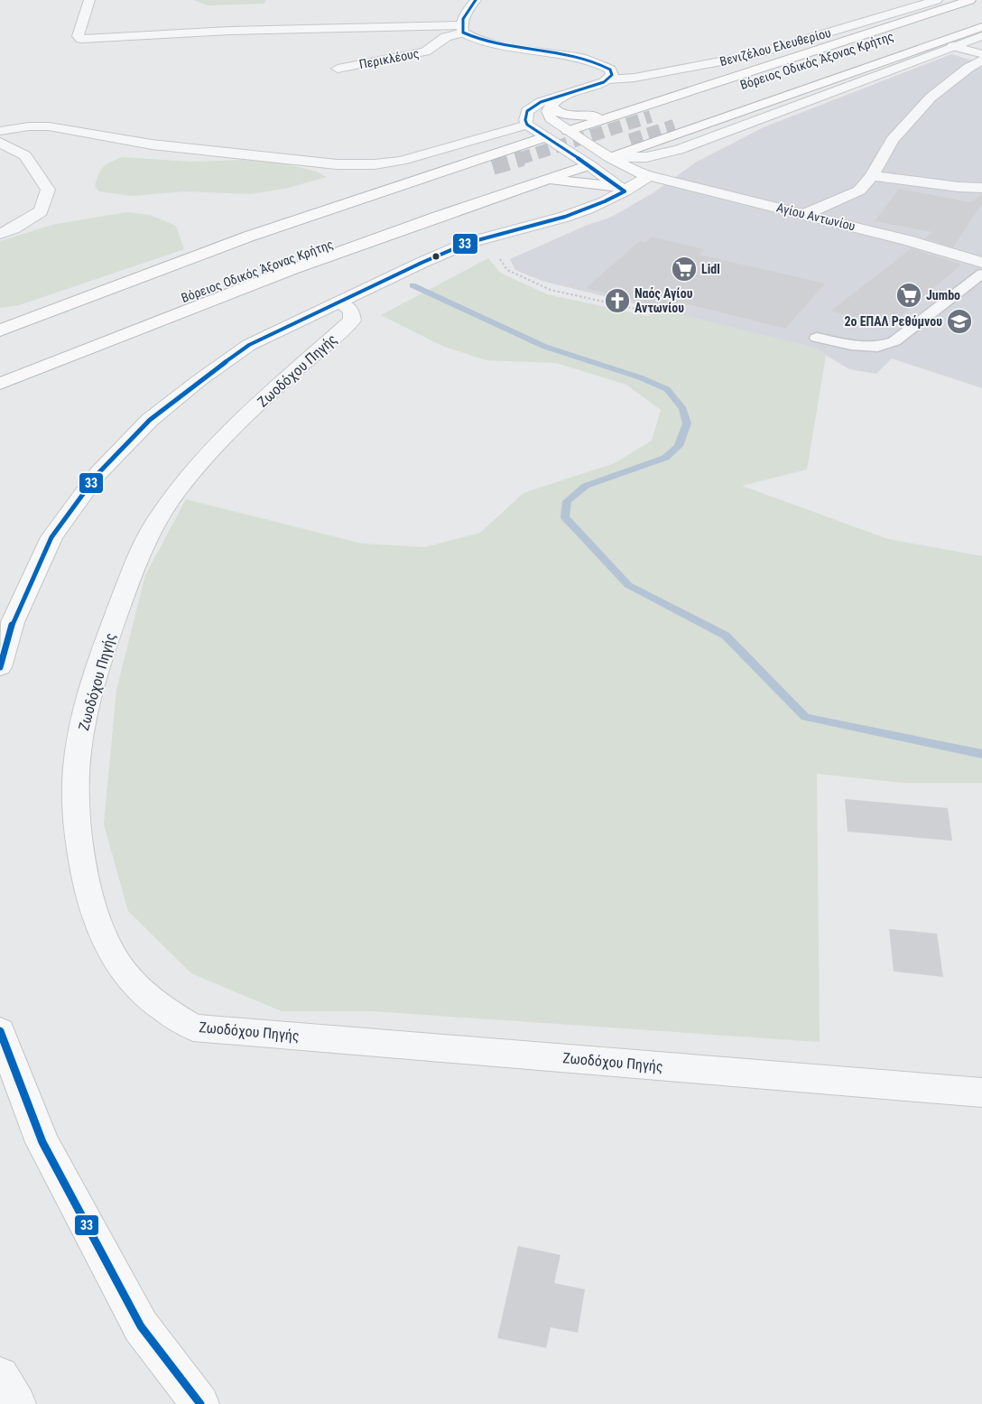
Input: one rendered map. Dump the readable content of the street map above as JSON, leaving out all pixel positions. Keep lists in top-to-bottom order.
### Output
{
  "streets": {
    "main road": ["Βόρειος Οδικός Άξονας Κρήτης"],
    "street": [
      "Βενιζέλου Ελευθερίου",
      "Περικλέους",
      "Αγίου Αντωνίου",
      "Ζωοδόχου Πηγής"
    ]
  },
  "places": {
    "supermarket": ["Lidl", "Jumbo"],
    "church": ["Ναός Αγίου Αντωνίου"],
    "school or university": ["2ο ΕΠΑΛ Ρεθύμνου"]
  },
  "lines": ["transit line 33"]
}
